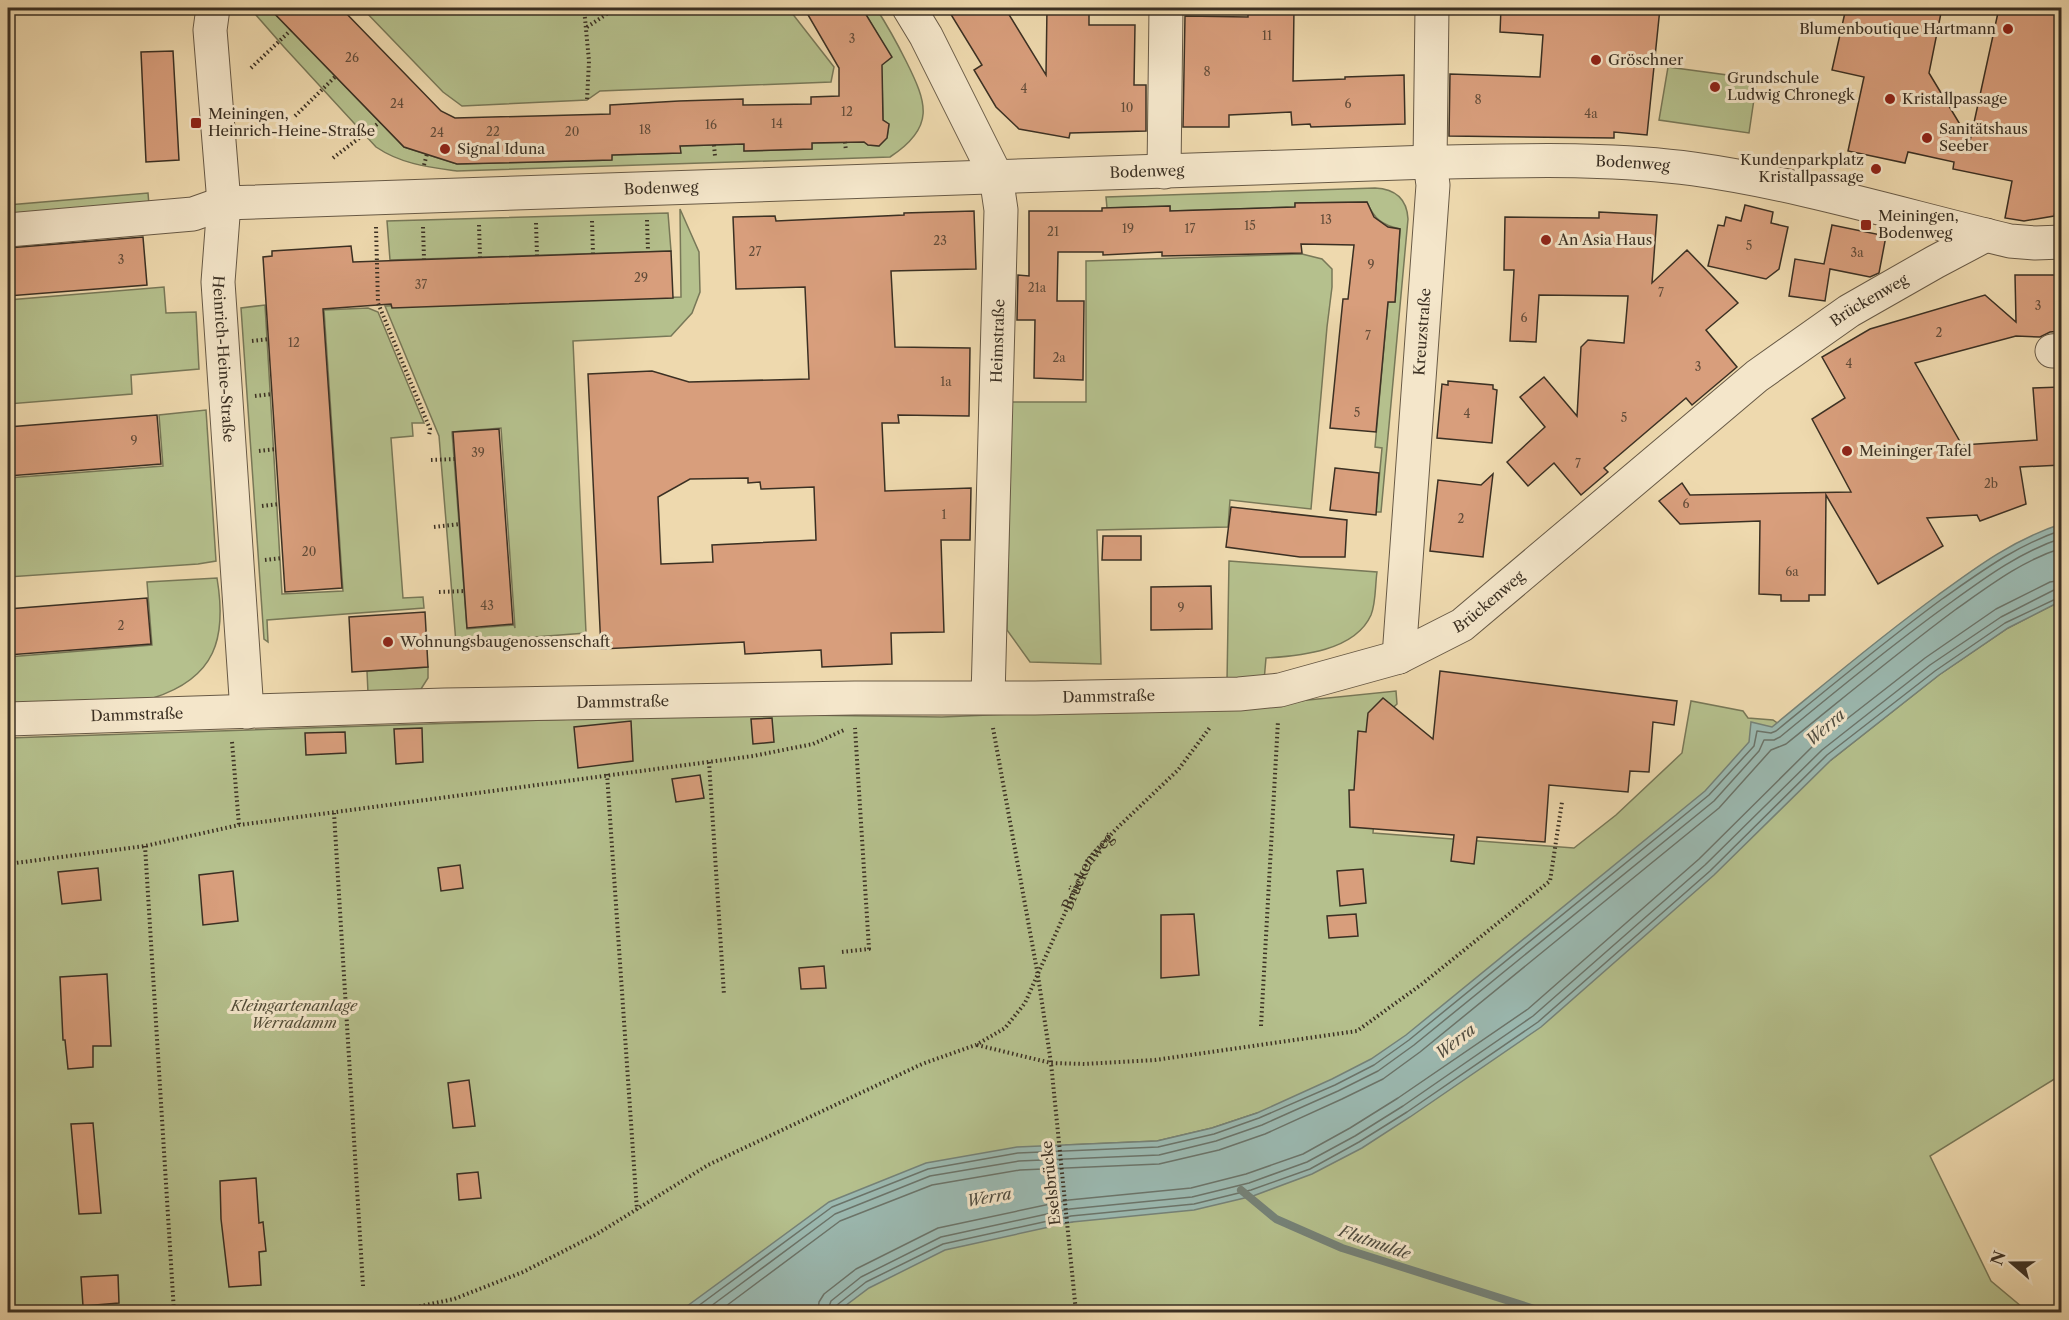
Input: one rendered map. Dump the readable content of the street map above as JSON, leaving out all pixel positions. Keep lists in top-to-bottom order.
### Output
{
  "streets": {
    "street": [
      "Bodenweg",
      "Brückenweg",
      "Kreuzstraße",
      "Heimstraße",
      "Heinrich-Heine-Straße",
      "Dammstraße"
    ],
    "path": ["Eselsbrücke"]
  },
  "crossings": [
    ["Bodenweg", "Brückenweg"],
    ["Bodenweg", "Kreuzstraße"],
    ["Bodenweg", "Heimstraße"],
    ["Bodenweg", "Heinrich-Heine-Straße"],
    ["Brückenweg", "Kreuzstraße"],
    ["Brückenweg", "Dammstraße"],
    ["Brückenweg", "Eselsbrücke"],
    ["Heimstraße", "Dammstraße"],
    ["Heimstraße", "Eselsbrücke"],
    ["Heinrich-Heine-Straße", "Dammstraße"],
    ["Dammstraße", "Eselsbrücke"]
  ],
  "water": ["Werra", "Flutmulde"],
  "parks": ["Kleingartenanlage Werradamm"],
  "places": {
    "other": [
      "Blumenboutique Hartmann",
      "Gröschner",
      "Grundschule Ludwig Chronegk",
      "Kristallpassage",
      "Sanitätshaus Seeber",
      "Signal Iduna",
      "Kundenparkplatz Kristallpassage",
      "An Asia Haus",
      "Meininger Tafel",
      "Wohnungsbaugenossenschaft"
    ],
    "transit": ["Meiningen, Heinrich-Heine-Straße", "Meiningen, Bodenweg"]
  },
  "house_numbers": [
    "11",
    "3",
    "26",
    "8",
    "4",
    "8",
    "24",
    "6",
    "10",
    "12",
    "4a",
    "14",
    "16",
    "18",
    "22",
    "20",
    "24",
    "13",
    "15",
    "19",
    "17",
    "21",
    "23",
    "5",
    "27",
    "3a",
    "3",
    "9",
    "29",
    "37",
    "21a",
    "7",
    "3",
    "6",
    "2",
    "7",
    "12",
    "2a",
    "4",
    "3",
    "1a",
    "5",
    "4",
    "5",
    "9",
    "39",
    "7",
    "2b",
    "6",
    "1",
    "2",
    "20",
    "6a",
    "43",
    "9",
    "2"
  ],
  "north": "left"
}
